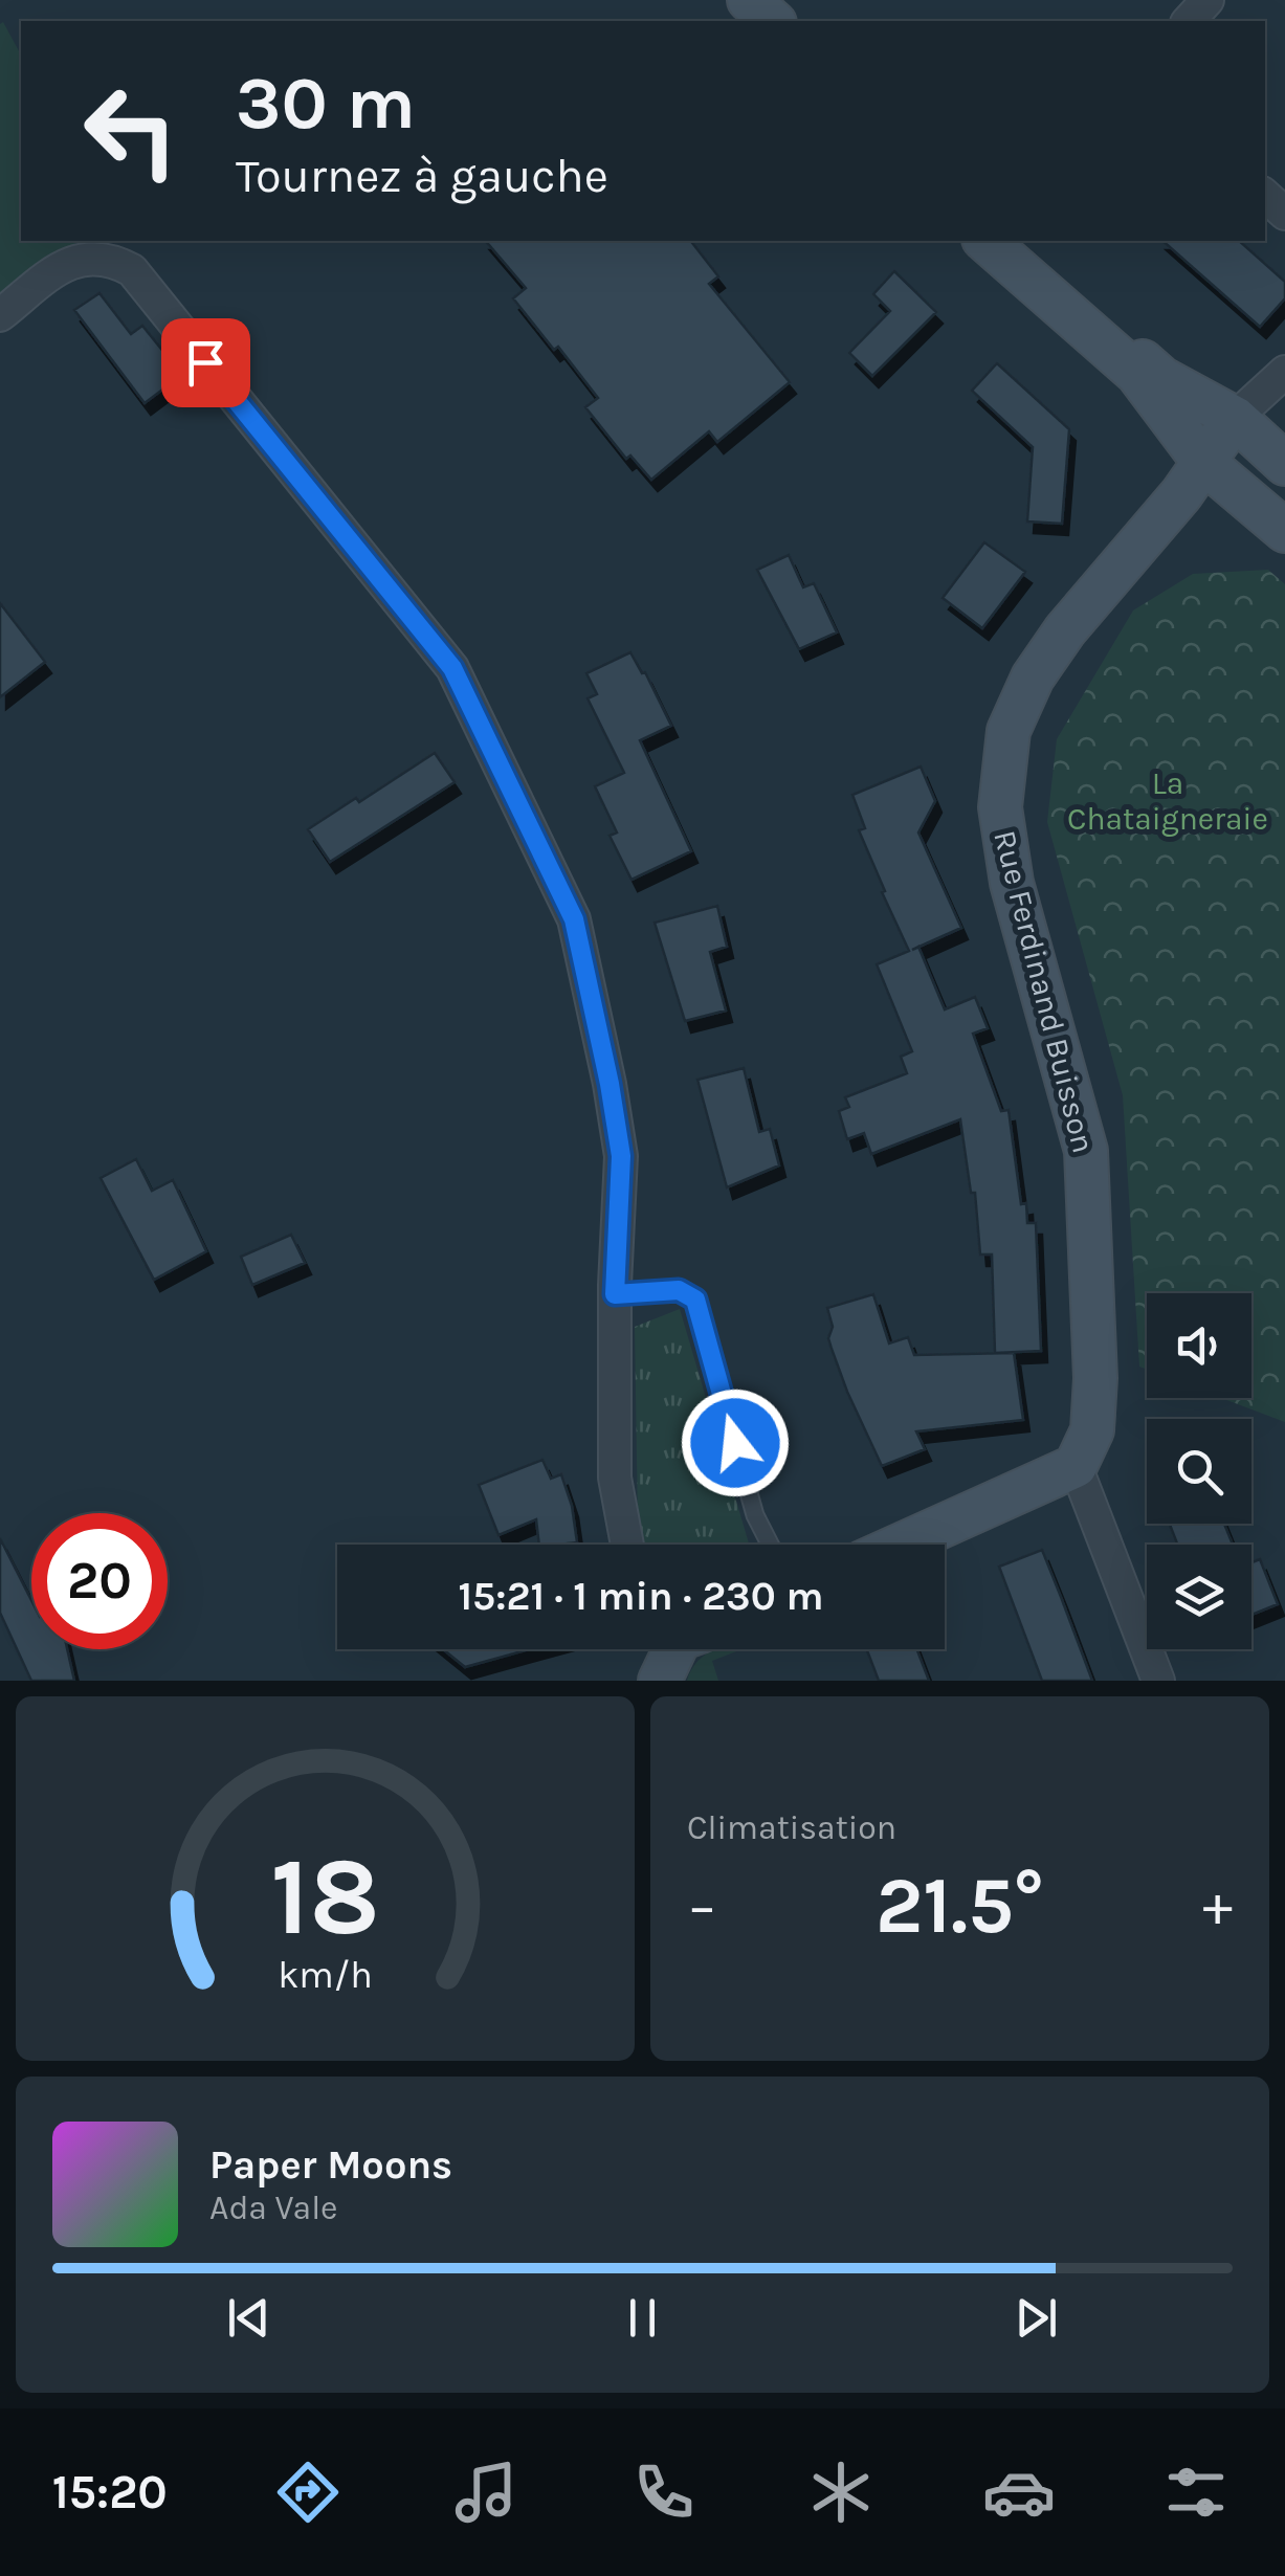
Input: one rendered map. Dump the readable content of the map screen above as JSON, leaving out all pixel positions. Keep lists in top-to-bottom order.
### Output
{
  "streets": {
    "street": ["Rue Ferdinand Buisson"]
  },
  "parks": ["La Chataigneraie"],
  "page": {
    "turn": ["30 m", "Tournez à gauche"],
    "limit": "20",
    "trip": "15:21 · 1 min · 230 m",
    "tile": "Climatisation",
    "heat": ["−", "21.5°", "+"],
    "song": ["Paper Moons", "Ada Vale"],
    "tabs": "15:20",
    "gauge": ["18", "km/h"]
  }
}
